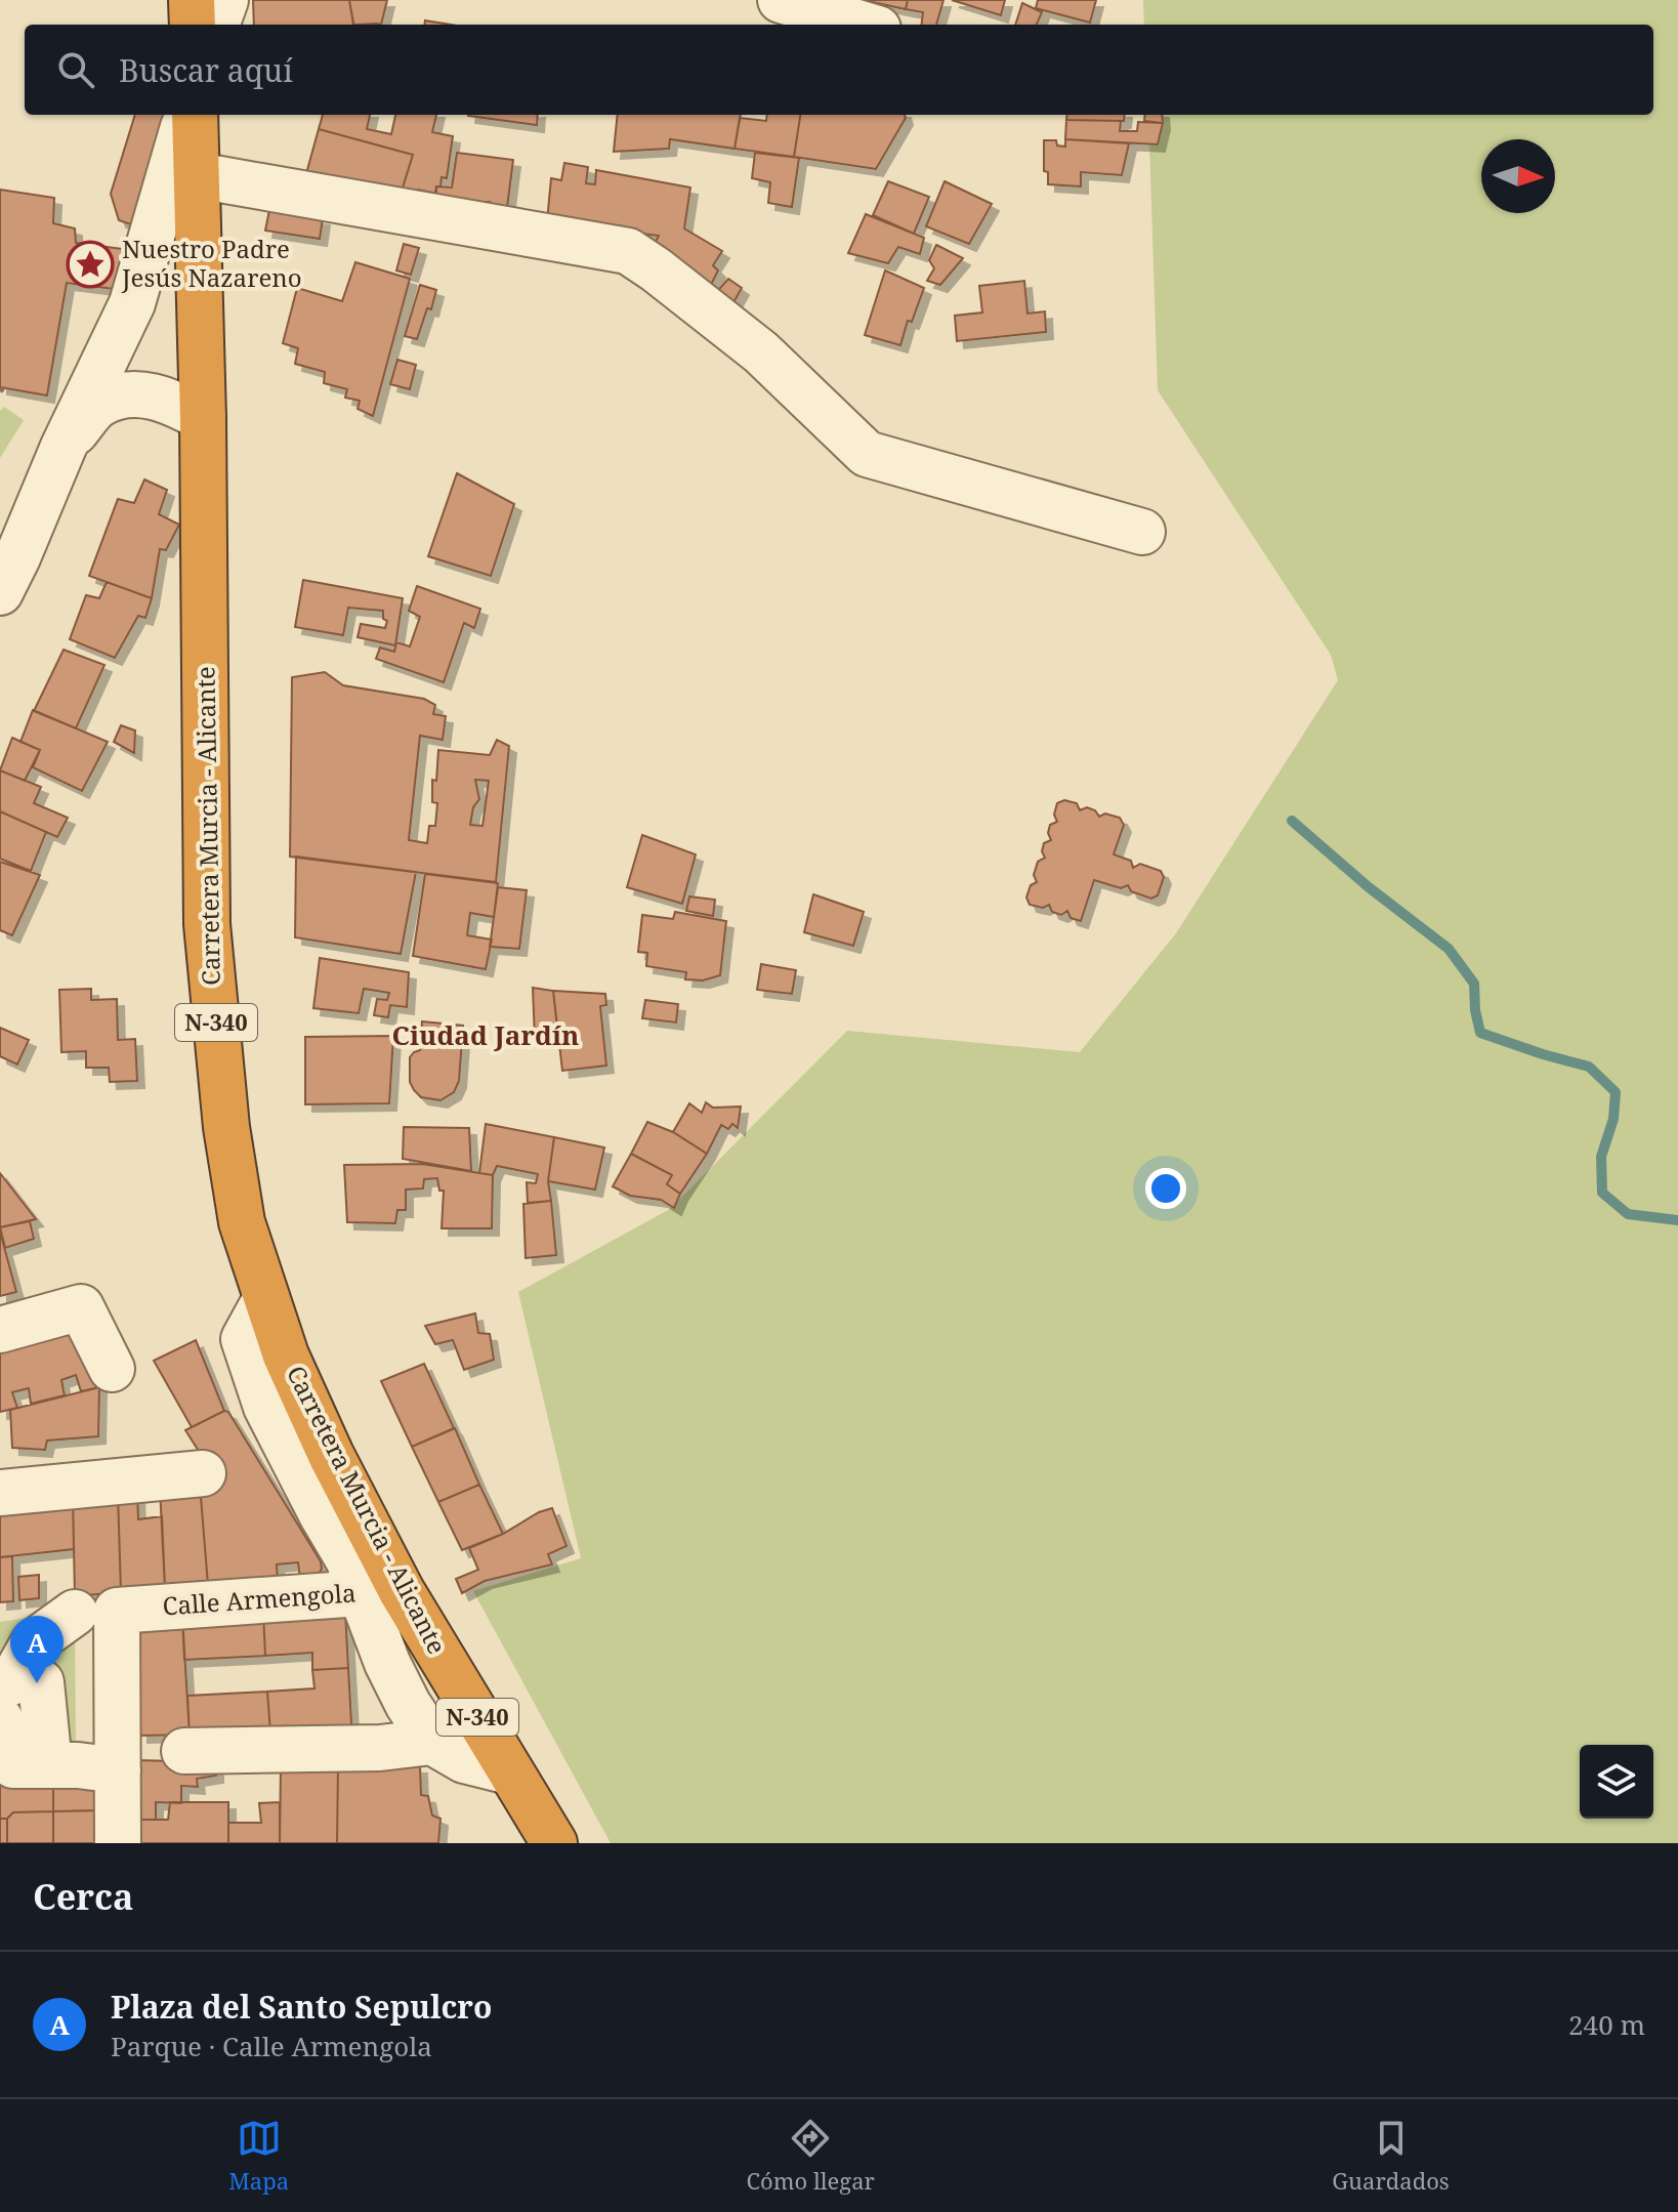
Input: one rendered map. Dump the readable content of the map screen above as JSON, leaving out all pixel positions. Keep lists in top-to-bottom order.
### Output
{
  "streets": {
    "highway": ["Carretera Murcia - Alicante", "N-340"],
    "street": ["Calle Armengola"]
  },
  "crossings": [
    ["Carretera Murcia - Alicante", "Calle Armengola"]
  ],
  "districts": ["Ciudad Jardín"],
  "places": {
    "place": ["Nuestro Padre Jesús Nazareno"]
  },
  "north": "right",
  "page": {
    "search": "Buscar aquí",
    "pins": "A",
    "heading": "Cerca",
    "list": [
      {
        "mark": "A",
        "name": "Plaza del Santo Sepulcro",
        "note": "Parque · Calle Armengola",
        "value": "240 m"
      }
    ],
    "nav": ["Mapa", "Cómo llegar", "Guardados"]
  }
}
